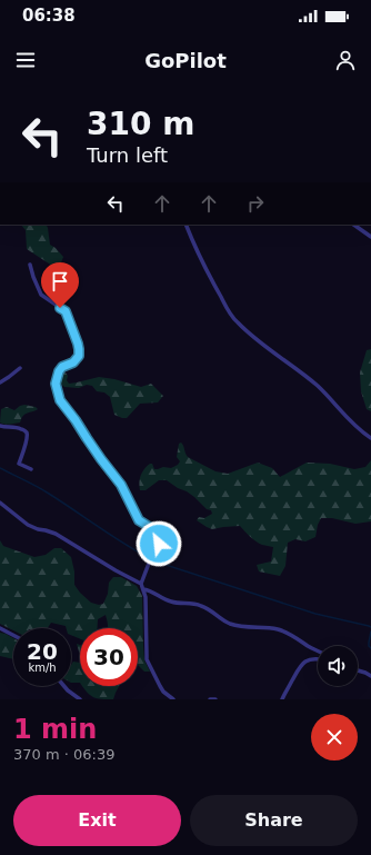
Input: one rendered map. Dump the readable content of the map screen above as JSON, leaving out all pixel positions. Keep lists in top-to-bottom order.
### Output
{
  "page": {
    "status": "06:38",
    "header": "GoPilot",
    "turn": ["310 m", "Turn left"],
    "speed": "20 km/h",
    "limit": "30",
    "heading": ["1 min", "370 m · 06:39"],
    "buttons": ["Exit", "Share"]
  }
}
